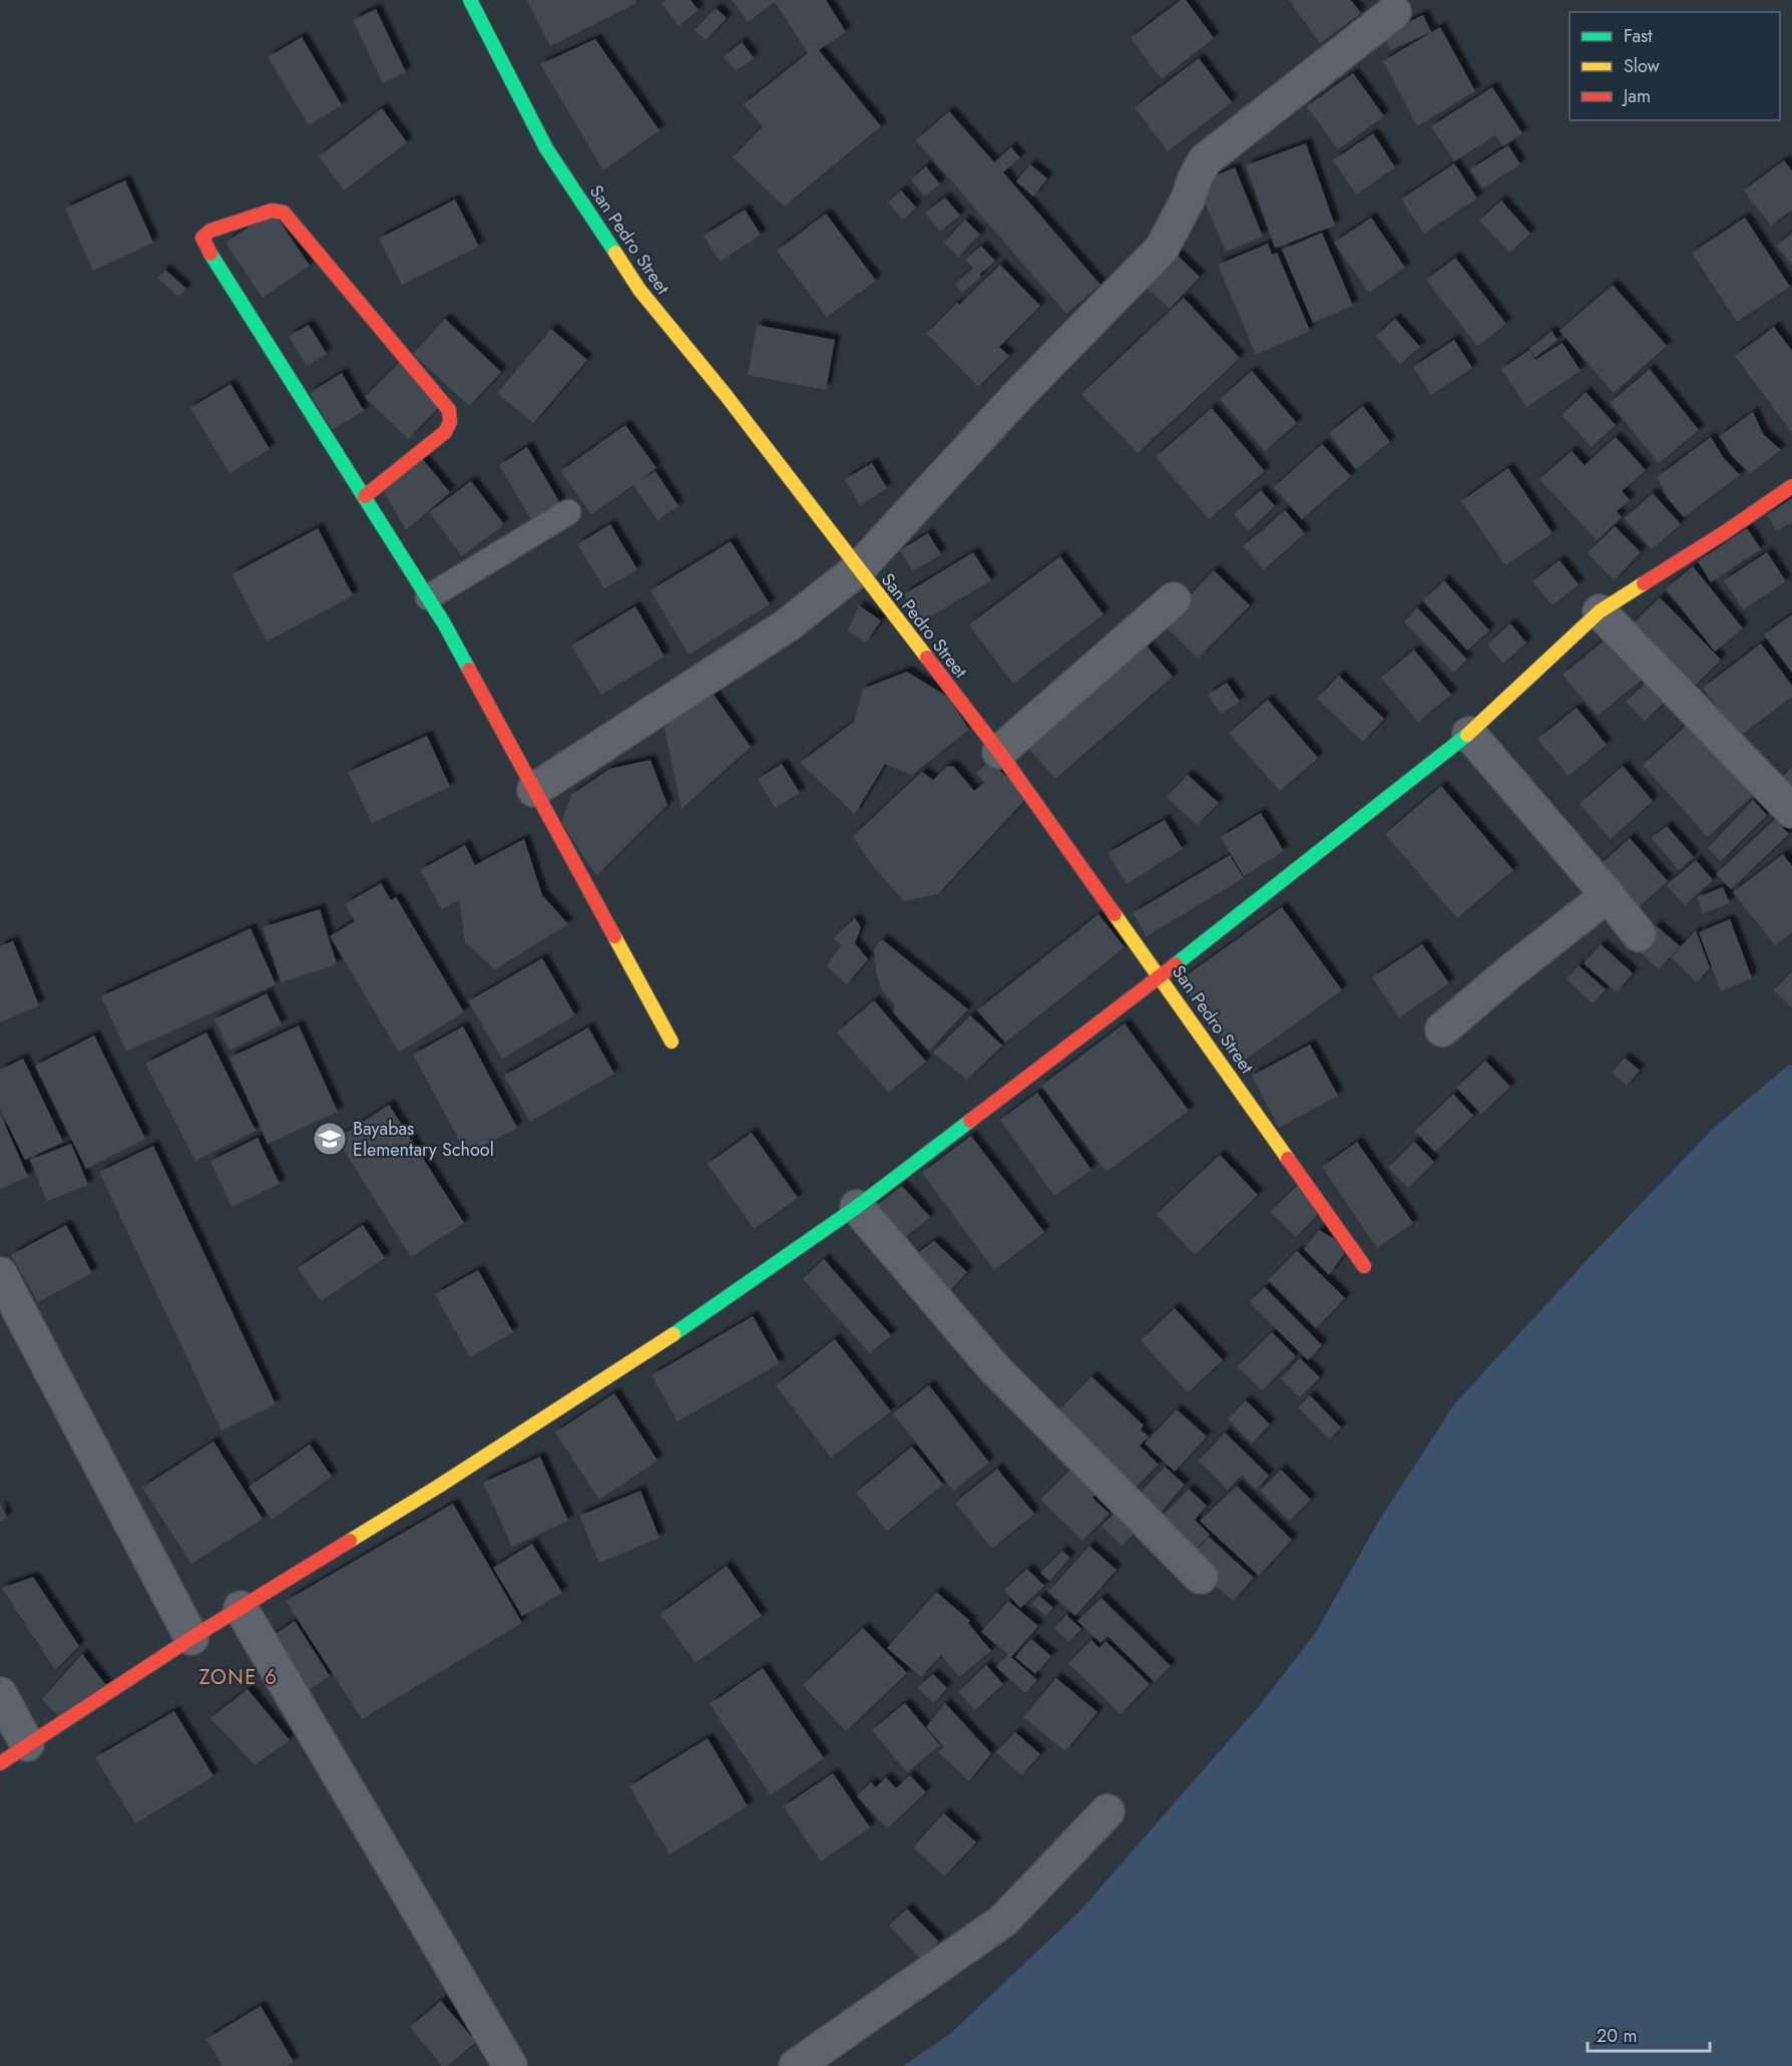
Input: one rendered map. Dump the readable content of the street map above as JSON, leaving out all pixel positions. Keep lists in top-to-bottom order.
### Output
{
  "streets": {
    "street": ["San Pedro Street"]
  },
  "districts": ["ZONE 6"],
  "places": {
    "school or university": ["Bayabas Elementary School"]
  },
  "legend": ["Fast", "Slow", "Jam"],
  "scale_bar": "20 m"
}
